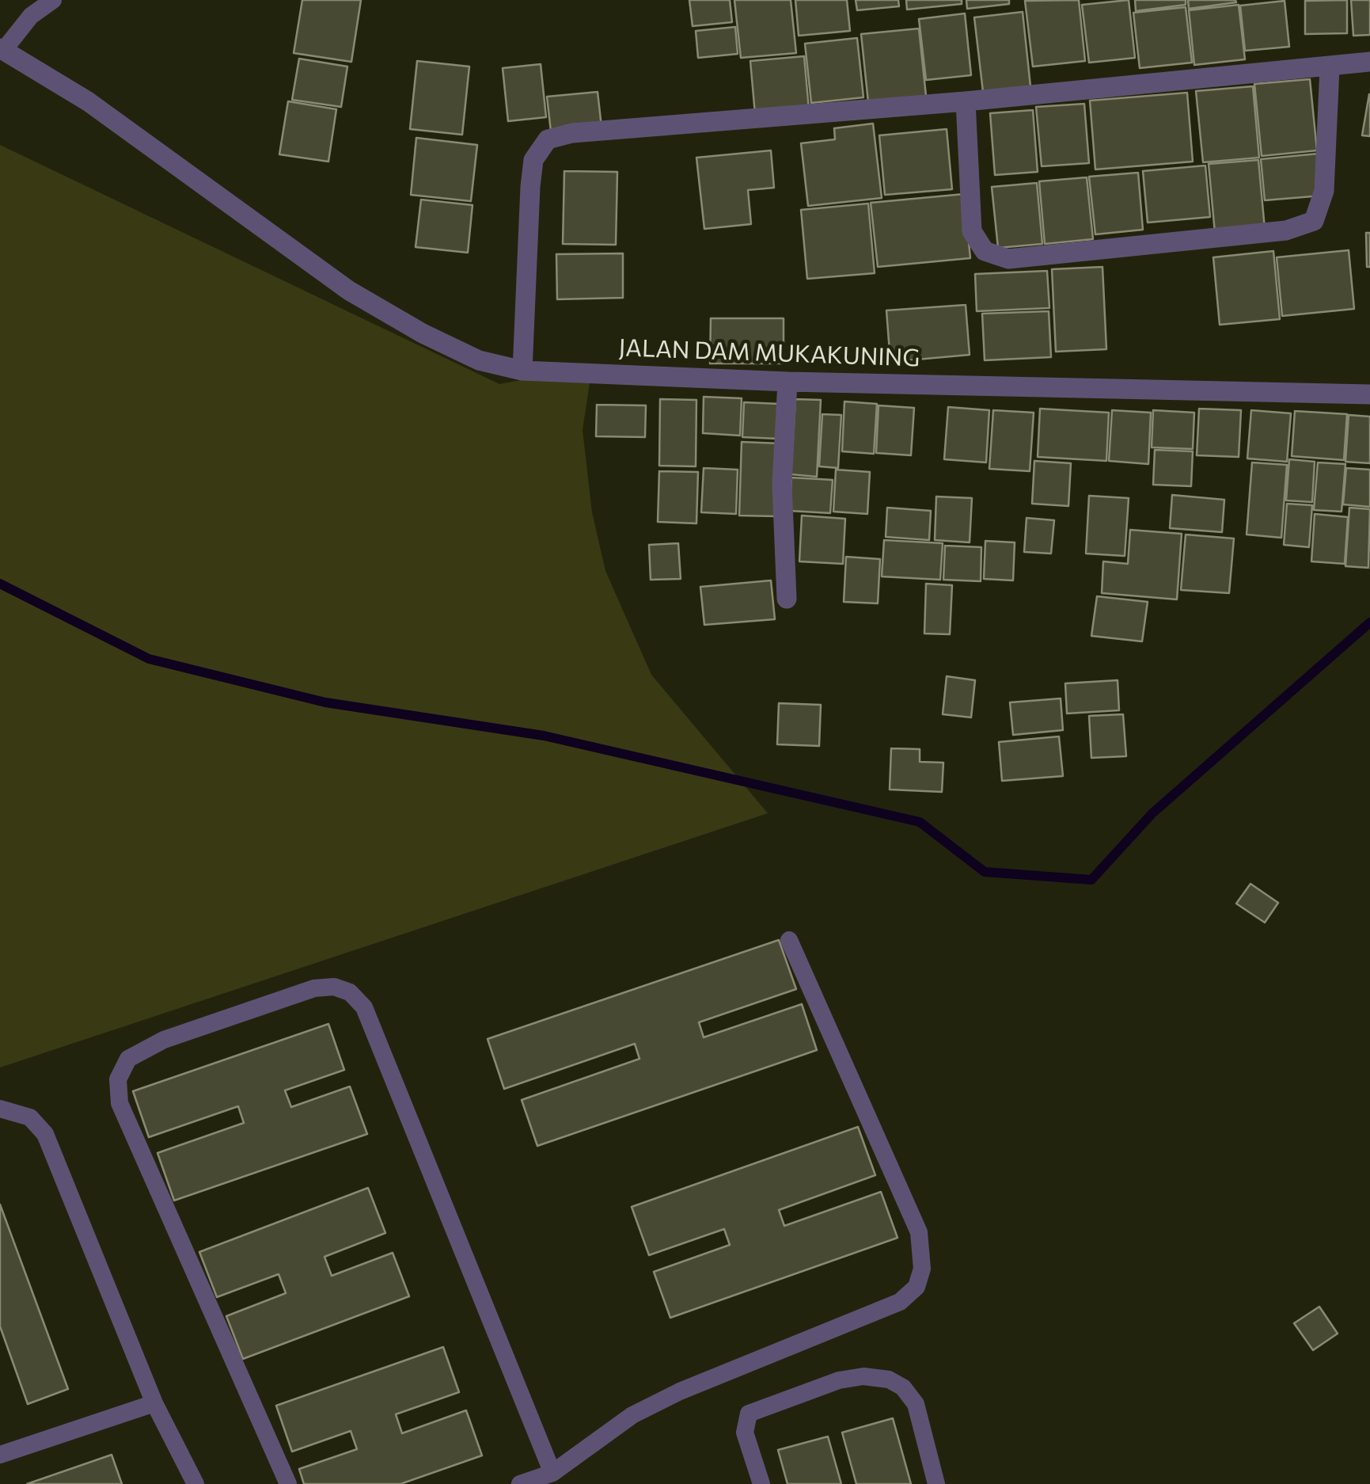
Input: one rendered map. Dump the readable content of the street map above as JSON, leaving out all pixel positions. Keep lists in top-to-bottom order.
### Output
{
  "streets": {
    "street": ["JALAN DAM MUKAKUNING"]
  }
}
